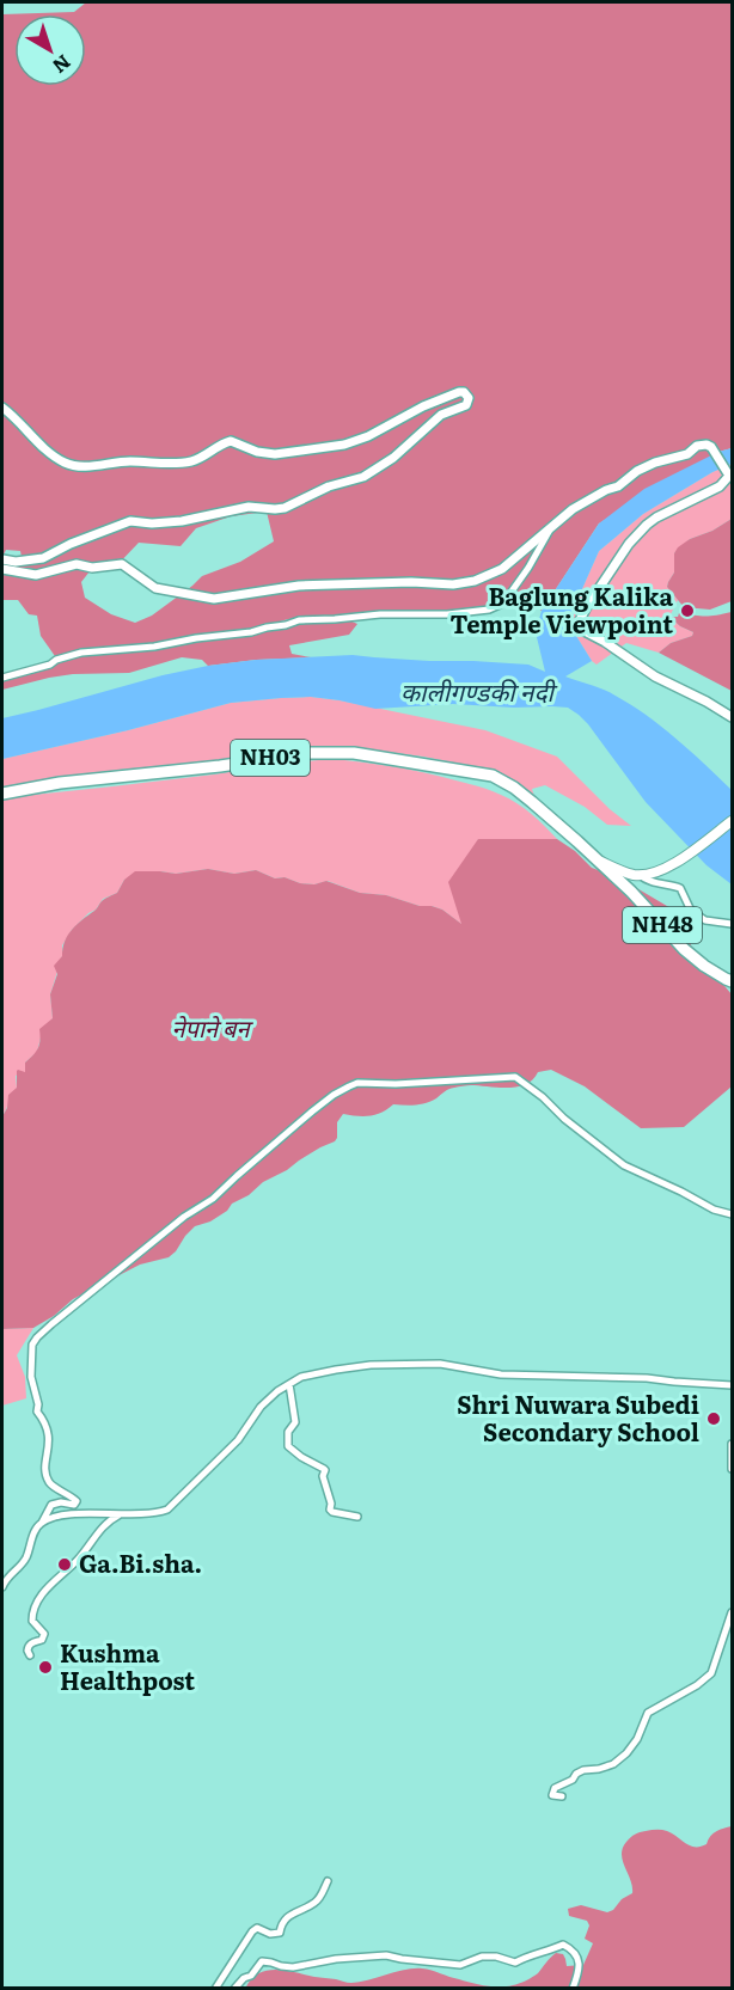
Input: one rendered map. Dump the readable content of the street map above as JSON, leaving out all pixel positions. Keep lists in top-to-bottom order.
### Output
{
  "streets": {
    "highway": ["NH03", "NH48"]
  },
  "crossings": [
    ["NH03", "NH48"]
  ],
  "water": ["कालीगण्डकी नदी"],
  "parks": ["नेपाने बन"],
  "places": [
    "Baglung Kalika Temple Viewpoint",
    "Shri Nuwara Subedi Secondary School",
    "Ga.Bi.sha.",
    "Kushma Healthpost"
  ],
  "north": "bottom right"
}
